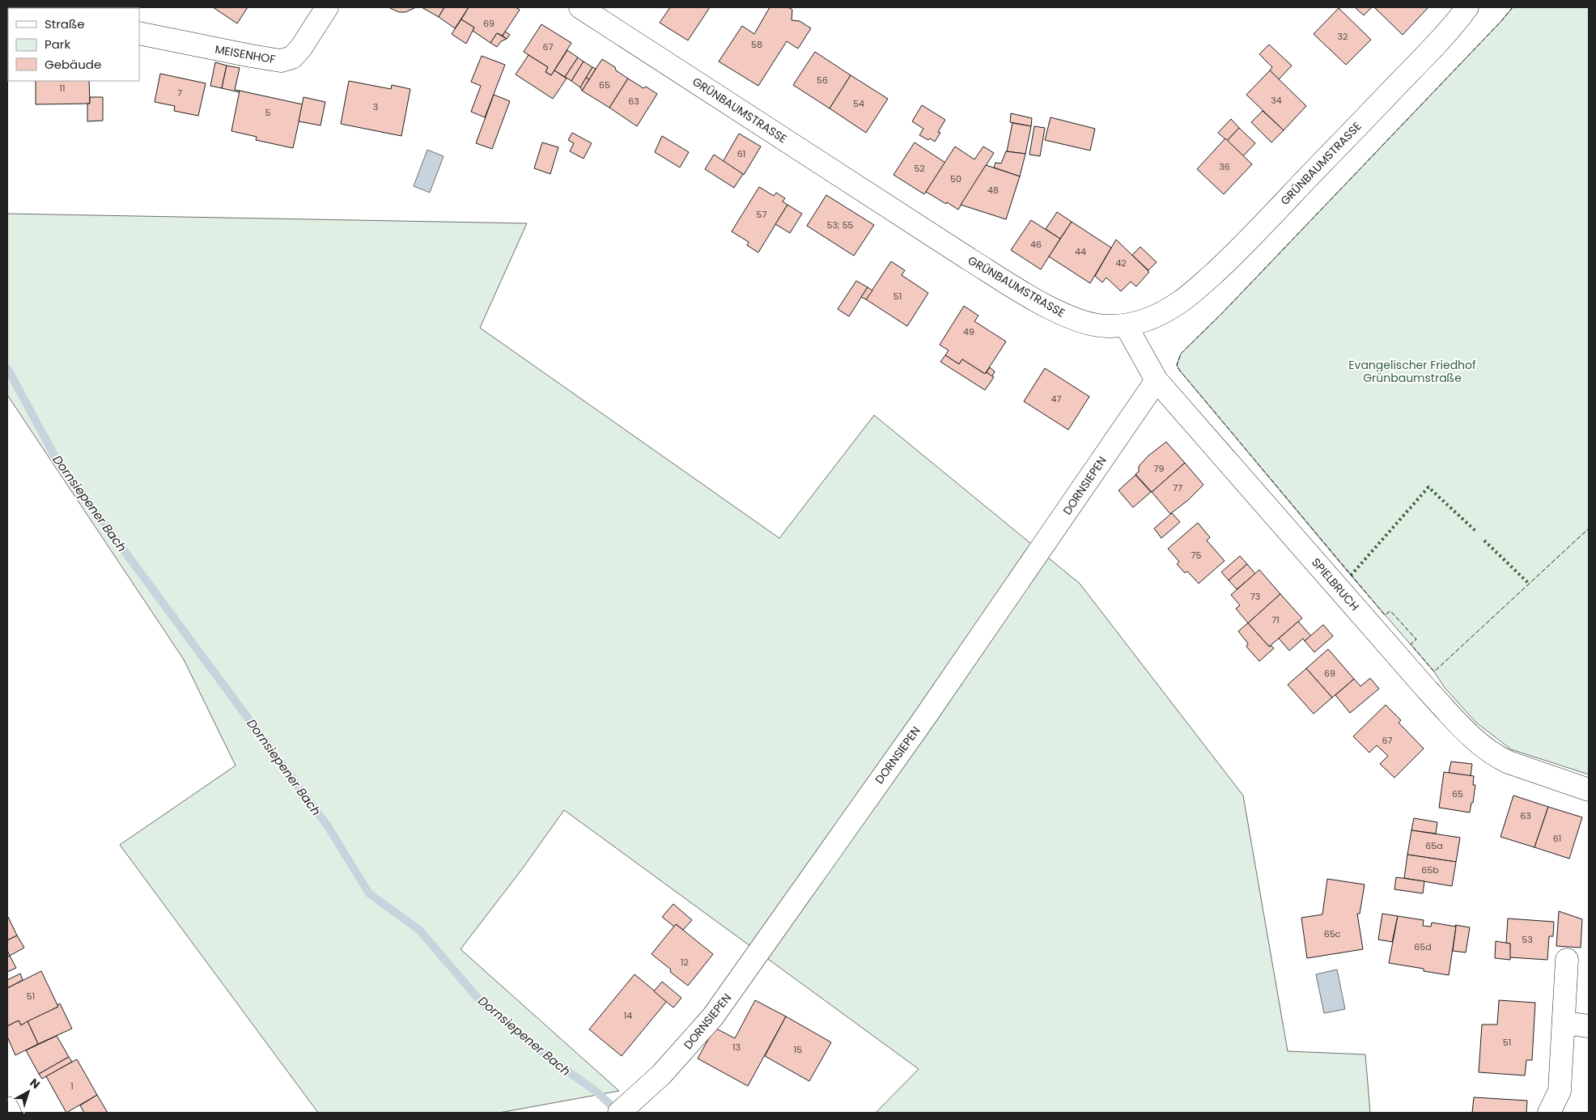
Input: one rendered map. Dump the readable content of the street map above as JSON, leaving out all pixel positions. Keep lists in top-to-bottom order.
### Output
{
  "streets": {
    "street": [
      "MEISENHOF",
      "GRÜNBAUMSTRASSE",
      "DORNSIEPEN",
      "SPIELBRUCH"
    ]
  },
  "crossings": [
    ["GRÜNBAUMSTRASSE", "SPIELBRUCH"],
    ["DORNSIEPEN", "SPIELBRUCH"]
  ],
  "water": ["Dornsiepener Bach"],
  "parks": ["Evangelischer Friedhof Grünbaumstraße"],
  "house_numbers": [
    "69",
    "32",
    "58",
    "67",
    "56",
    "65",
    "11",
    "7",
    "34",
    "63",
    "54",
    "3",
    "5",
    "61",
    "36",
    "52",
    "50",
    "48",
    "57",
    "53; 55",
    "46",
    "44",
    "42",
    "51",
    "49",
    "47",
    "79",
    "77",
    "75",
    "73",
    "71",
    "69",
    "67",
    "65",
    "63",
    "61",
    "65a",
    "65b",
    "65c",
    "53",
    "65d",
    "12",
    "51",
    "14",
    "51",
    "13",
    "15",
    "1"
  ],
  "legend": ["Straße", "Park", "Gebäude"],
  "north": "top right"
}
